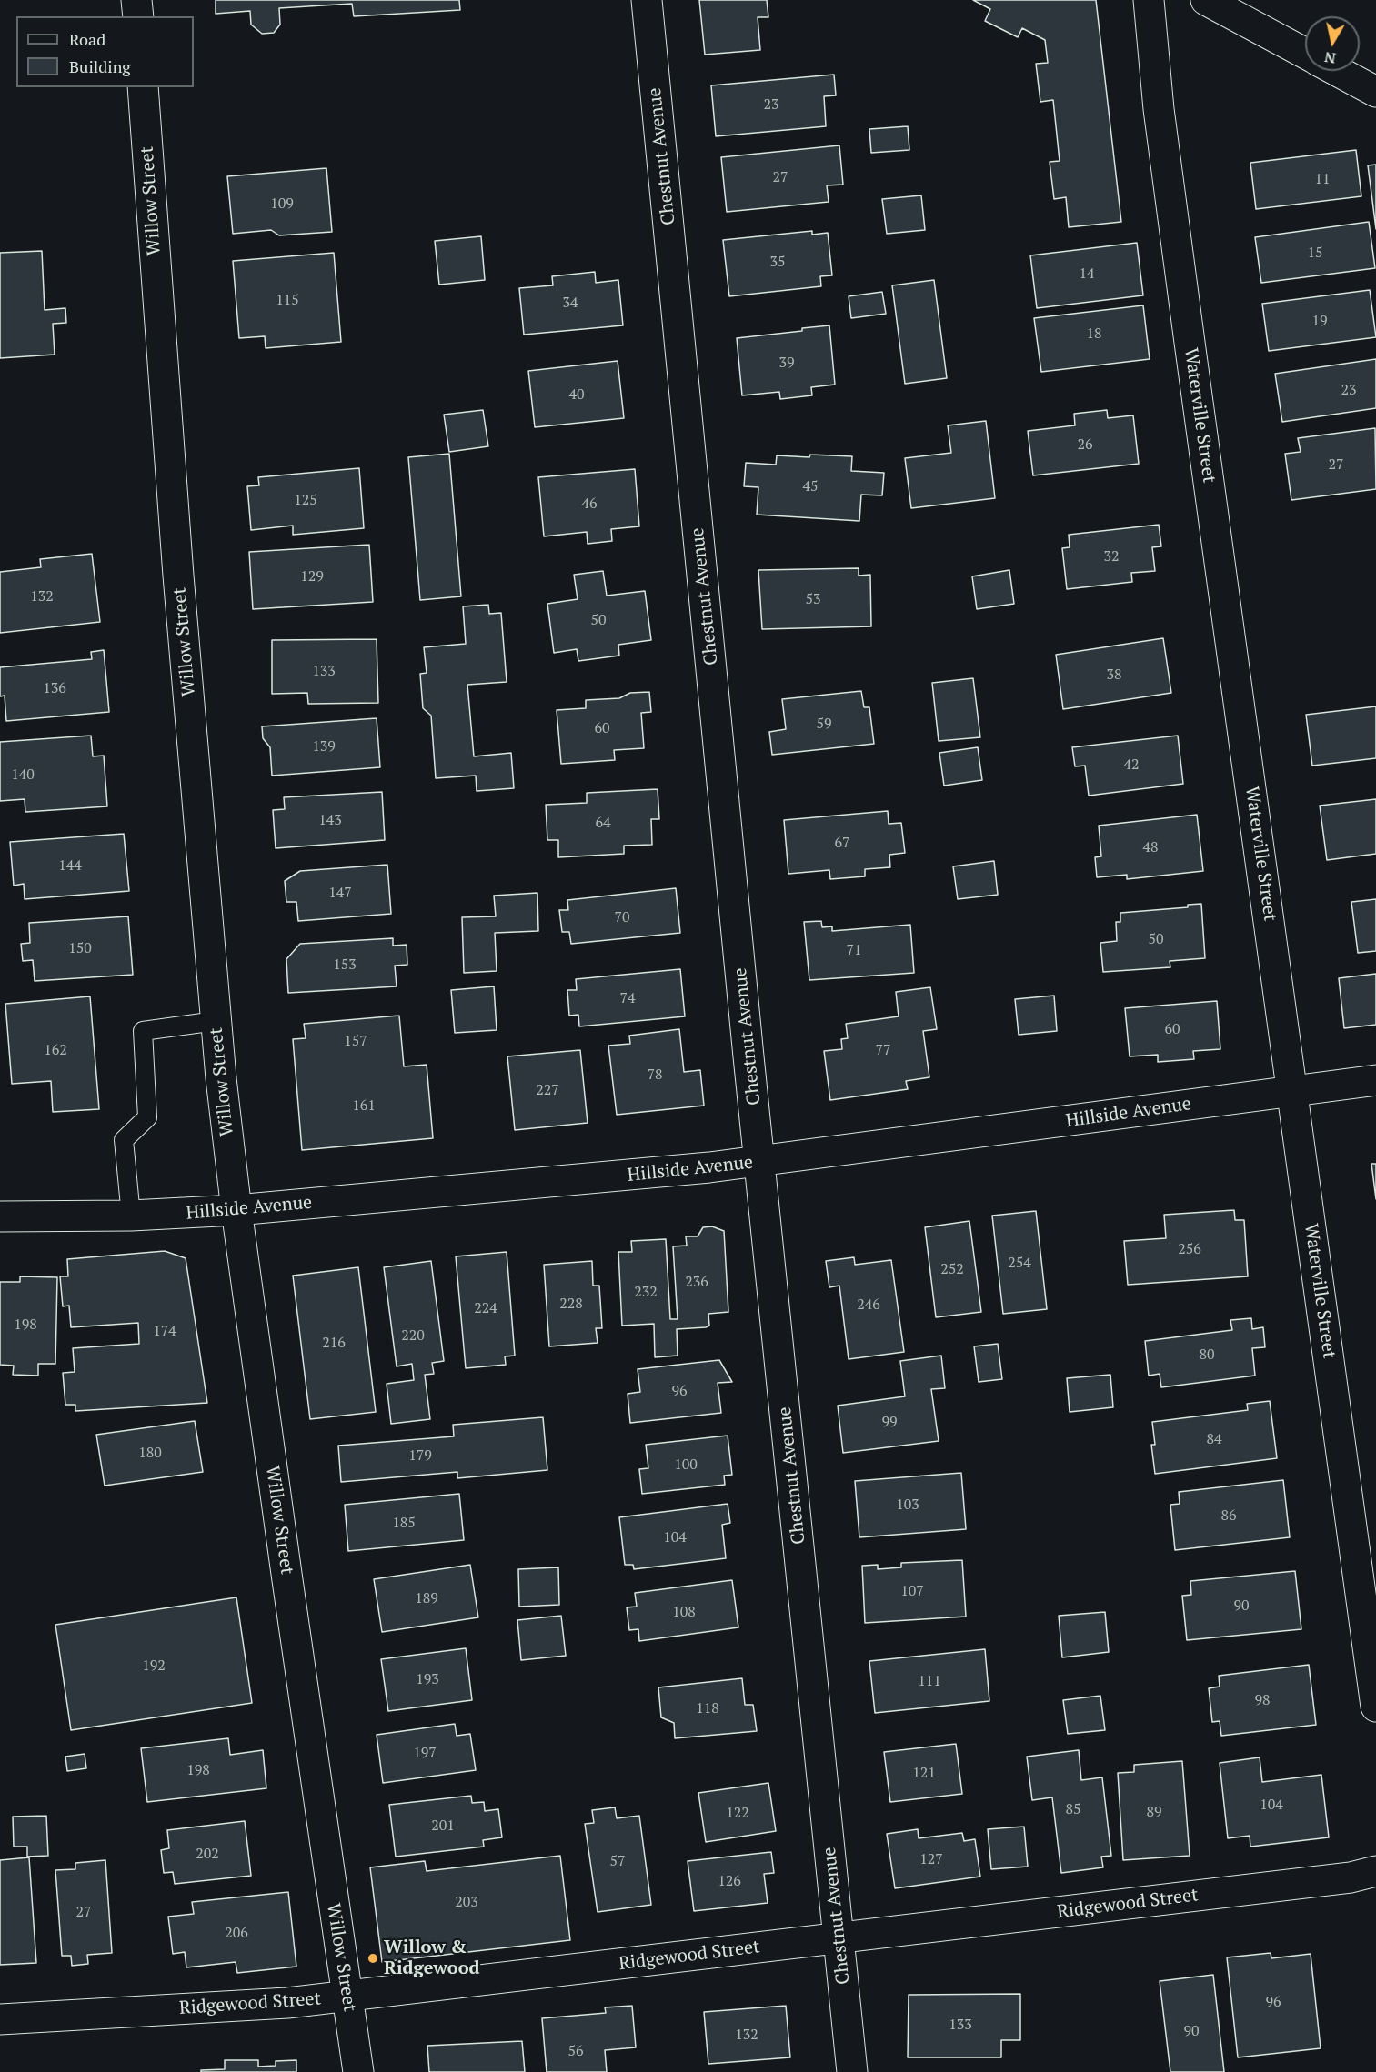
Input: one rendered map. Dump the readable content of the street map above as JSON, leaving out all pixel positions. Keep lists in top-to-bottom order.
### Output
{
  "streets": {
    "street": [
      "Chestnut Avenue",
      "Willow Street",
      "Waterville Street",
      "Hillside Avenue",
      "Ridgewood Street"
    ]
  },
  "crossings": [
    ["Chestnut Avenue", "Hillside Avenue"],
    ["Chestnut Avenue", "Ridgewood Street"],
    ["Willow Street", "Hillside Avenue"],
    ["Willow Street", "Ridgewood Street"],
    ["Waterville Street", "Hillside Avenue"]
  ],
  "places": ["Willow & Ridgewood"],
  "house_numbers": [
    "23",
    "27",
    "11",
    "109",
    "15",
    "35",
    "14",
    "115",
    "34",
    "19",
    "18",
    "39",
    "23",
    "40",
    "26",
    "27",
    "45",
    "125",
    "46",
    "32",
    "129",
    "132",
    "53",
    "50",
    "133",
    "38",
    "136",
    "59",
    "60",
    "139",
    "42",
    "140",
    "143",
    "64",
    "67",
    "48",
    "144",
    "147",
    "70",
    "50",
    "150",
    "71",
    "153",
    "74",
    "60",
    "157",
    "162",
    "77",
    "78",
    "227",
    "161",
    "256",
    "254",
    "252",
    "236",
    "232",
    "228",
    "246",
    "224",
    "198",
    "174",
    "220",
    "216",
    "80",
    "96",
    "99",
    "84",
    "180",
    "179",
    "100",
    "103",
    "86",
    "185",
    "104",
    "107",
    "189",
    "90",
    "108",
    "192",
    "193",
    "111",
    "98",
    "118",
    "197",
    "198",
    "121",
    "104",
    "85",
    "89",
    "122",
    "201",
    "202",
    "127",
    "57",
    "126",
    "203",
    "27",
    "206",
    "96",
    "133",
    "90",
    "132",
    "56"
  ],
  "legend": ["Road", "Building"],
  "north": "bottom"
}
